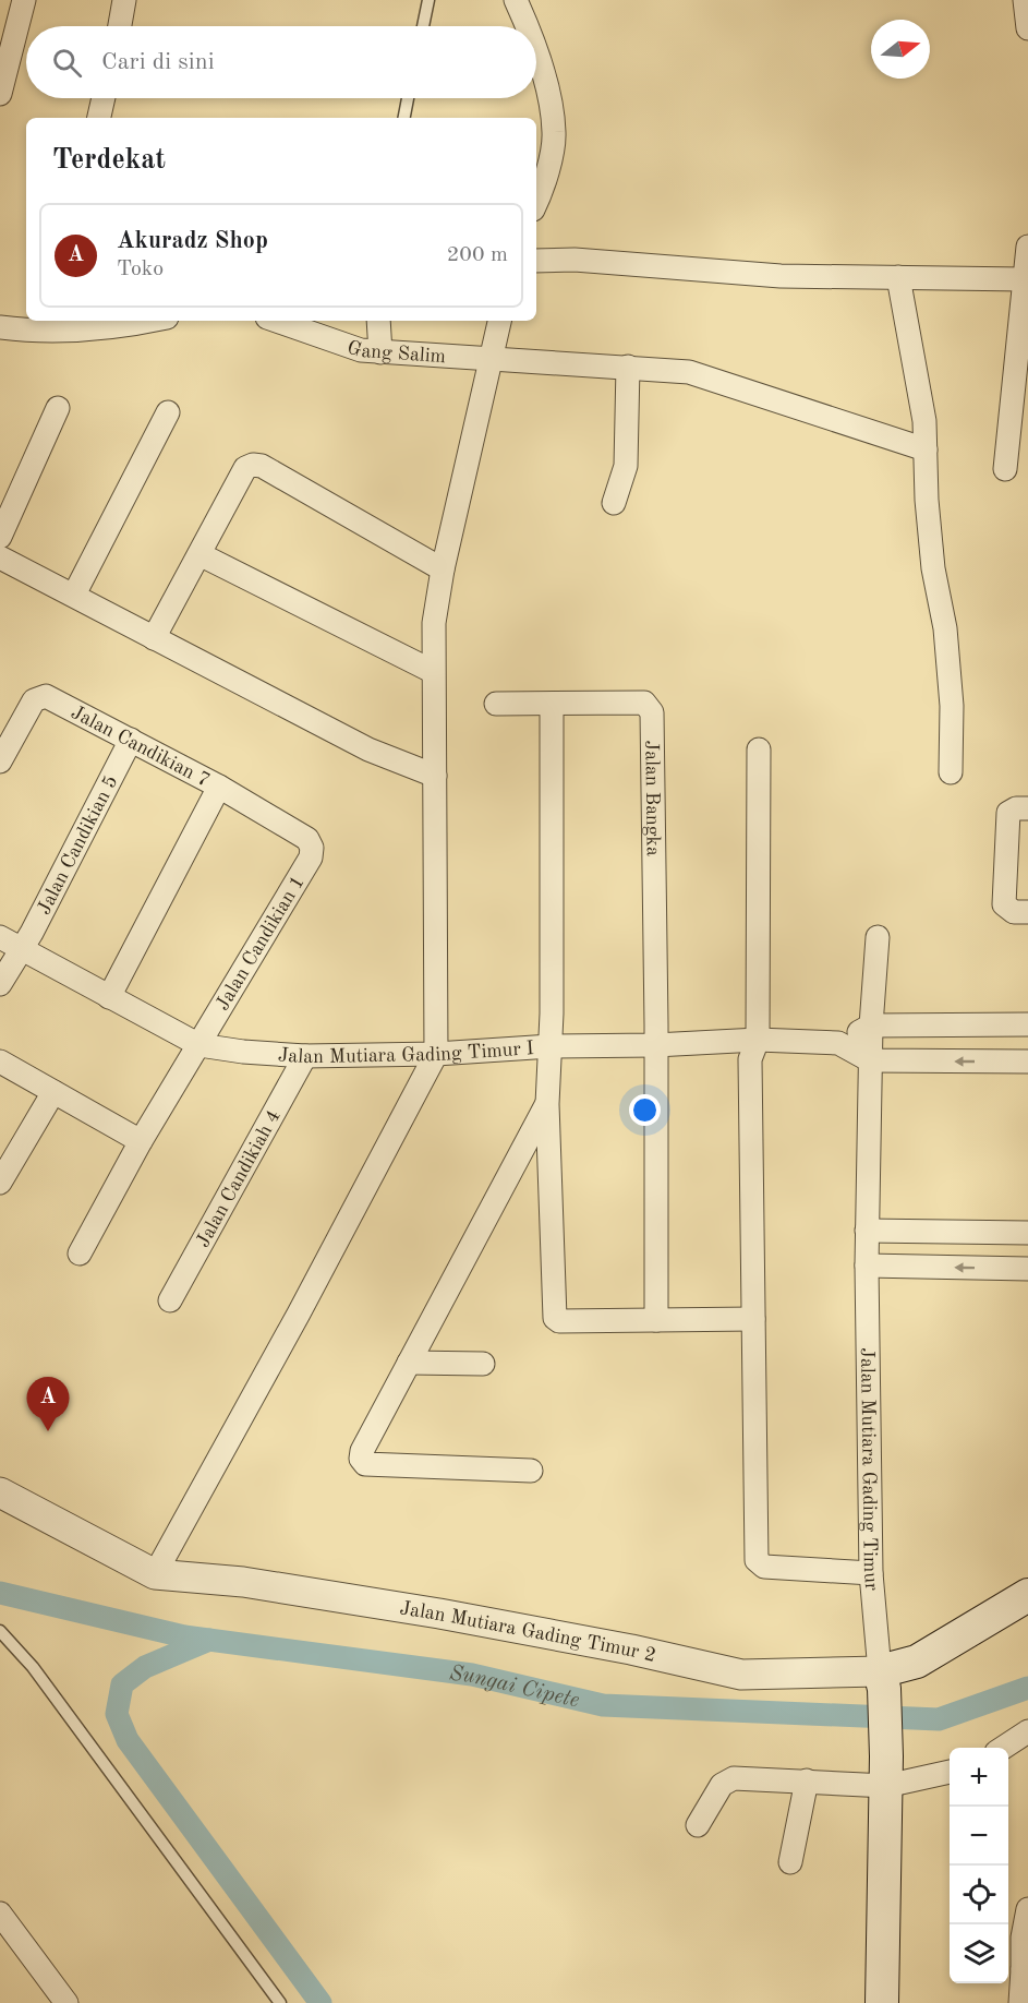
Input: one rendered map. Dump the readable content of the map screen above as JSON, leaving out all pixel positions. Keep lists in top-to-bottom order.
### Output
{
  "streets": {
    "main road": ["Jalan Mutiara Gading Timur"],
    "street": [
      "Gang Salim",
      "Jalan Candikian 7",
      "Jalan Bangka",
      "Jalan Candikian 5",
      "Jalan Candikian 1",
      "Jalan Mutiara Gading Timur I",
      "Jalan Candikiah 4",
      "Jalan Mutiara Gading Timur 2"
    ]
  },
  "crossings": [
    ["Jalan Candikian 7", "Jalan Candikian 5"],
    ["Jalan Candikian 7", "Jalan Candikian 1"],
    ["Jalan Bangka", "Jalan Mutiara Gading Timur I"],
    ["Jalan Candikian 5", "Jalan Mutiara Gading Timur I"],
    ["Jalan Candikian 1", "Jalan Mutiara Gading Timur I"],
    ["Jalan Mutiara Gading Timur I", "Jalan Candikiah 4"],
    ["Jalan Mutiara Gading Timur I", "Jalan Mutiara Gading Timur"],
    ["Jalan Mutiara Gading Timur", "Jalan Mutiara Gading Timur 2"]
  ],
  "water": ["Sungai Cipete"],
  "north": "right",
  "page": {
    "search": "Cari di sini",
    "heading": "Terdekat",
    "list": [
      {
        "mark": "A",
        "name": "Akuradz Shop",
        "note": "Toko",
        "value": "200 m"
      }
    ],
    "pins": "A",
    "map_buttons": ["+", "−"]
  }
}
